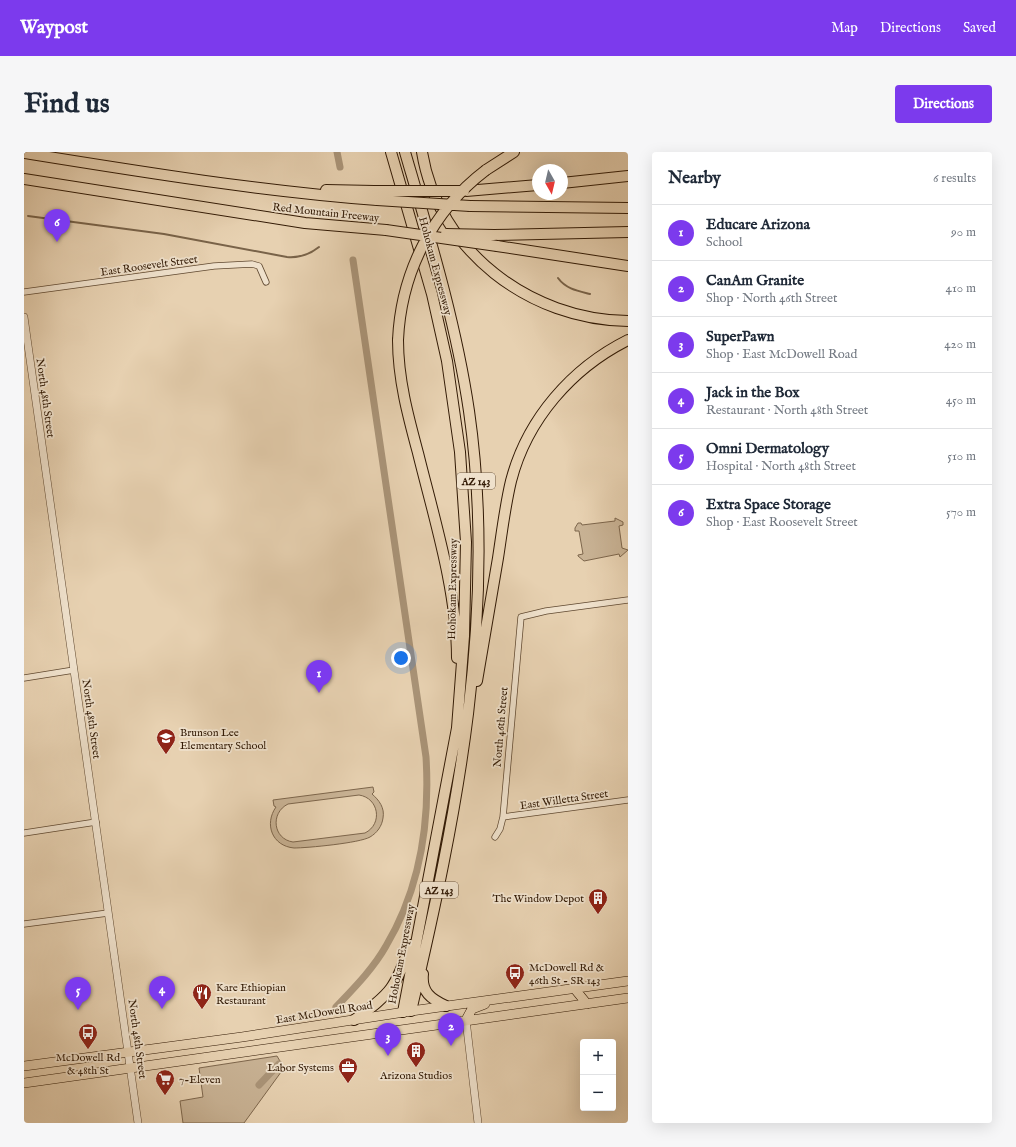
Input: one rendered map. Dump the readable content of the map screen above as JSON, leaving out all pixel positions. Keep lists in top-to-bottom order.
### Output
{
  "streets": {
    "highway": ["Red Mountain Freeway", "Hohokam Expressway", "AZ 143"],
    "main road": ["East McDowell Road"],
    "street": [
      "East Roosevelt Street",
      "North 48th Street",
      "North 46th Street",
      "East Willetta Street"
    ]
  },
  "crossings": [
    ["Hohokam Expressway", "East McDowell Road"],
    ["North 48th Street", "East McDowell Road"],
    ["North 46th Street", "East Willetta Street"]
  ],
  "places": {
    "school or university": ["Brunson Lee Elementary School"],
    "building": ["The Window Depot", "Arizona Studios"],
    "bus stop": ["McDowell Rd & 46th St - SR 143", "McDowell Rd & 48th St"],
    "restaurant": ["Kare Ethiopian Restaurant"],
    "office": ["Labor Systems"],
    "supermarket": ["7-Eleven"]
  },
  "north": "bottom",
  "page": {
    "header": "Waypost",
    "nav": ["Map", "Directions", "Saved"],
    "buttons": "Directions",
    "title": "Find us",
    "heading": ["Nearby", "6 results"],
    "list": [
      {
        "mark": "1",
        "name": "Educare Arizona",
        "note": "School",
        "value": "90 m"
      },
      {
        "mark": "2",
        "name": "CanAm Granite",
        "note": "Shop · North 46th Street",
        "value": "410 m"
      },
      {
        "mark": "3",
        "name": "SuperPawn",
        "note": "Shop · East McDowell Road",
        "value": "420 m"
      },
      {
        "mark": "4",
        "name": "Jack in the Box",
        "note": "Restaurant · North 48th Street",
        "value": "450 m"
      },
      {
        "mark": "5",
        "name": "Omni Dermatology",
        "note": "Hospital · North 48th Street",
        "value": "510 m"
      },
      {
        "mark": "6",
        "name": "Extra Space Storage",
        "note": "Shop · East Roosevelt Street",
        "value": "570 m"
      }
    ],
    "pins": [
      "6",
      "1",
      "4",
      "5",
      "2",
      "3"
    ],
    "map_buttons": ["+", "−"]
  }
}
